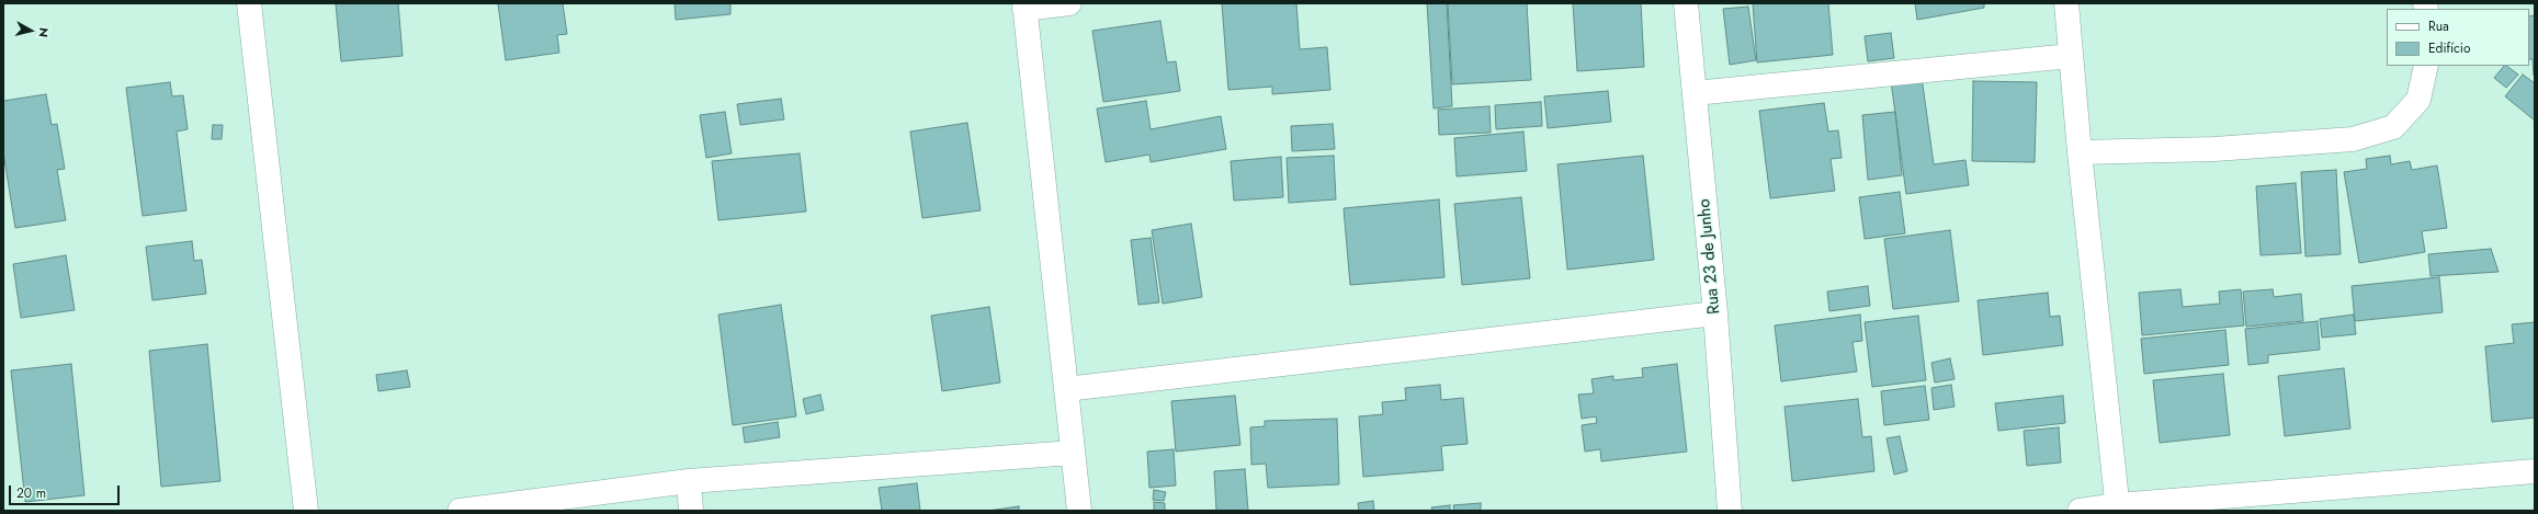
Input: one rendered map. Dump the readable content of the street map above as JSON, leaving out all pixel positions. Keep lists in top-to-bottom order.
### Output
{
  "streets": {
    "street": ["Rua 23 de Junho"]
  },
  "legend": ["Rua", "Edifício"],
  "scale_bar": "20 m",
  "north": "right"
}
